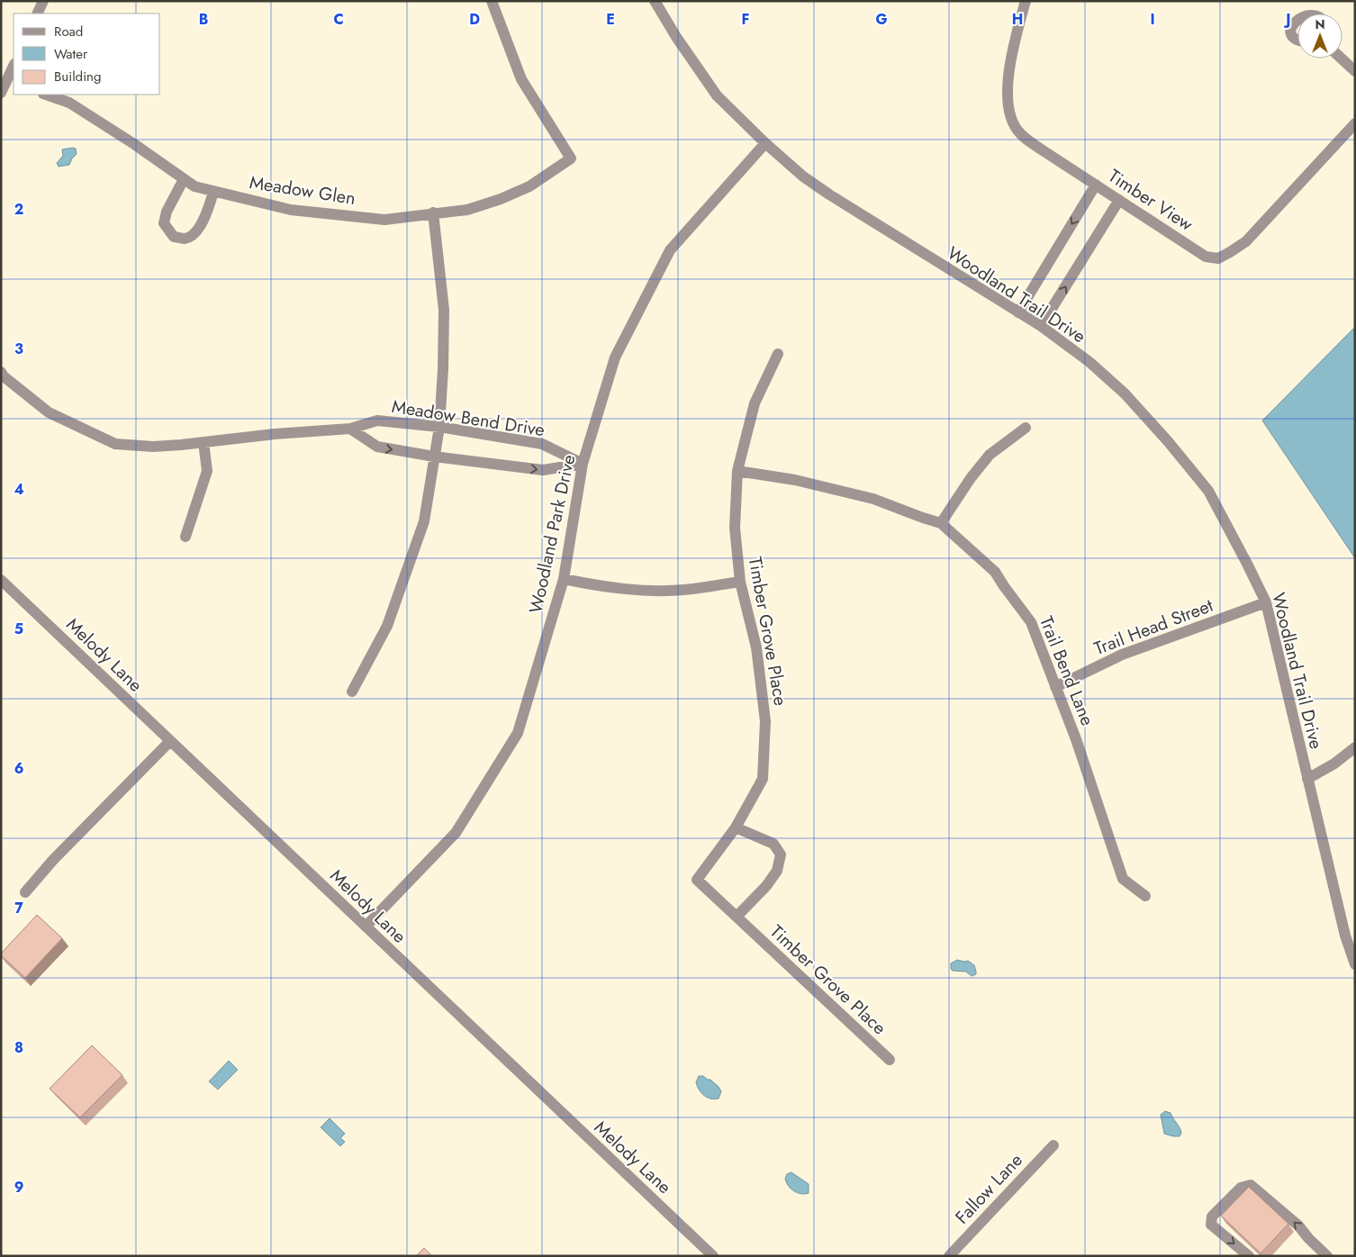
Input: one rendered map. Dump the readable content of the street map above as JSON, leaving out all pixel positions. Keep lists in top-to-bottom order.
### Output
{
  "streets": {
    "street": [
      "Meadow Glen",
      "Timber View",
      "Woodland Trail Drive",
      "Meadow Bend Drive",
      "Woodland Park Drive",
      "Trail Head Street",
      "Timber Grove Place",
      "Melody Lane",
      "Trail Bend Lane",
      "Fallow Lane"
    ]
  },
  "crossings": [
    ["Woodland Trail Drive", "Woodland Park Drive"],
    ["Woodland Trail Drive", "Trail Head Street"],
    ["Meadow Bend Drive", "Woodland Park Drive"],
    ["Woodland Park Drive", "Melody Lane"],
    ["Trail Head Street", "Trail Bend Lane"],
    ["Timber Grove Place", "Trail Bend Lane"]
  ],
  "legend": ["Road", "Water", "Building"],
  "north": "top",
  "grid": {
    "columns": [
      "B",
      "C",
      "D",
      "E",
      "F",
      "G",
      "H",
      "I",
      "J"
    ],
    "rows": [
      "2",
      "3",
      "4",
      "5",
      "6",
      "7",
      "8",
      "9"
    ]
  }
}
